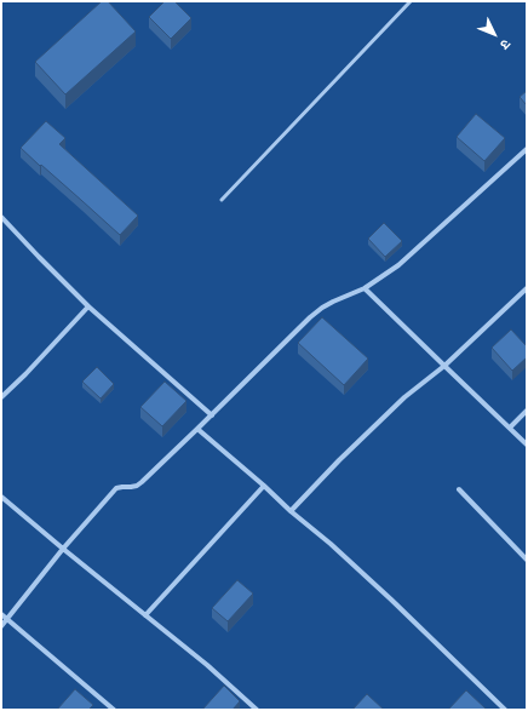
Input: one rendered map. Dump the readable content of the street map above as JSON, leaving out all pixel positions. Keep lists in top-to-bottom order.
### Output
{
  "north": "bottom right"
}
